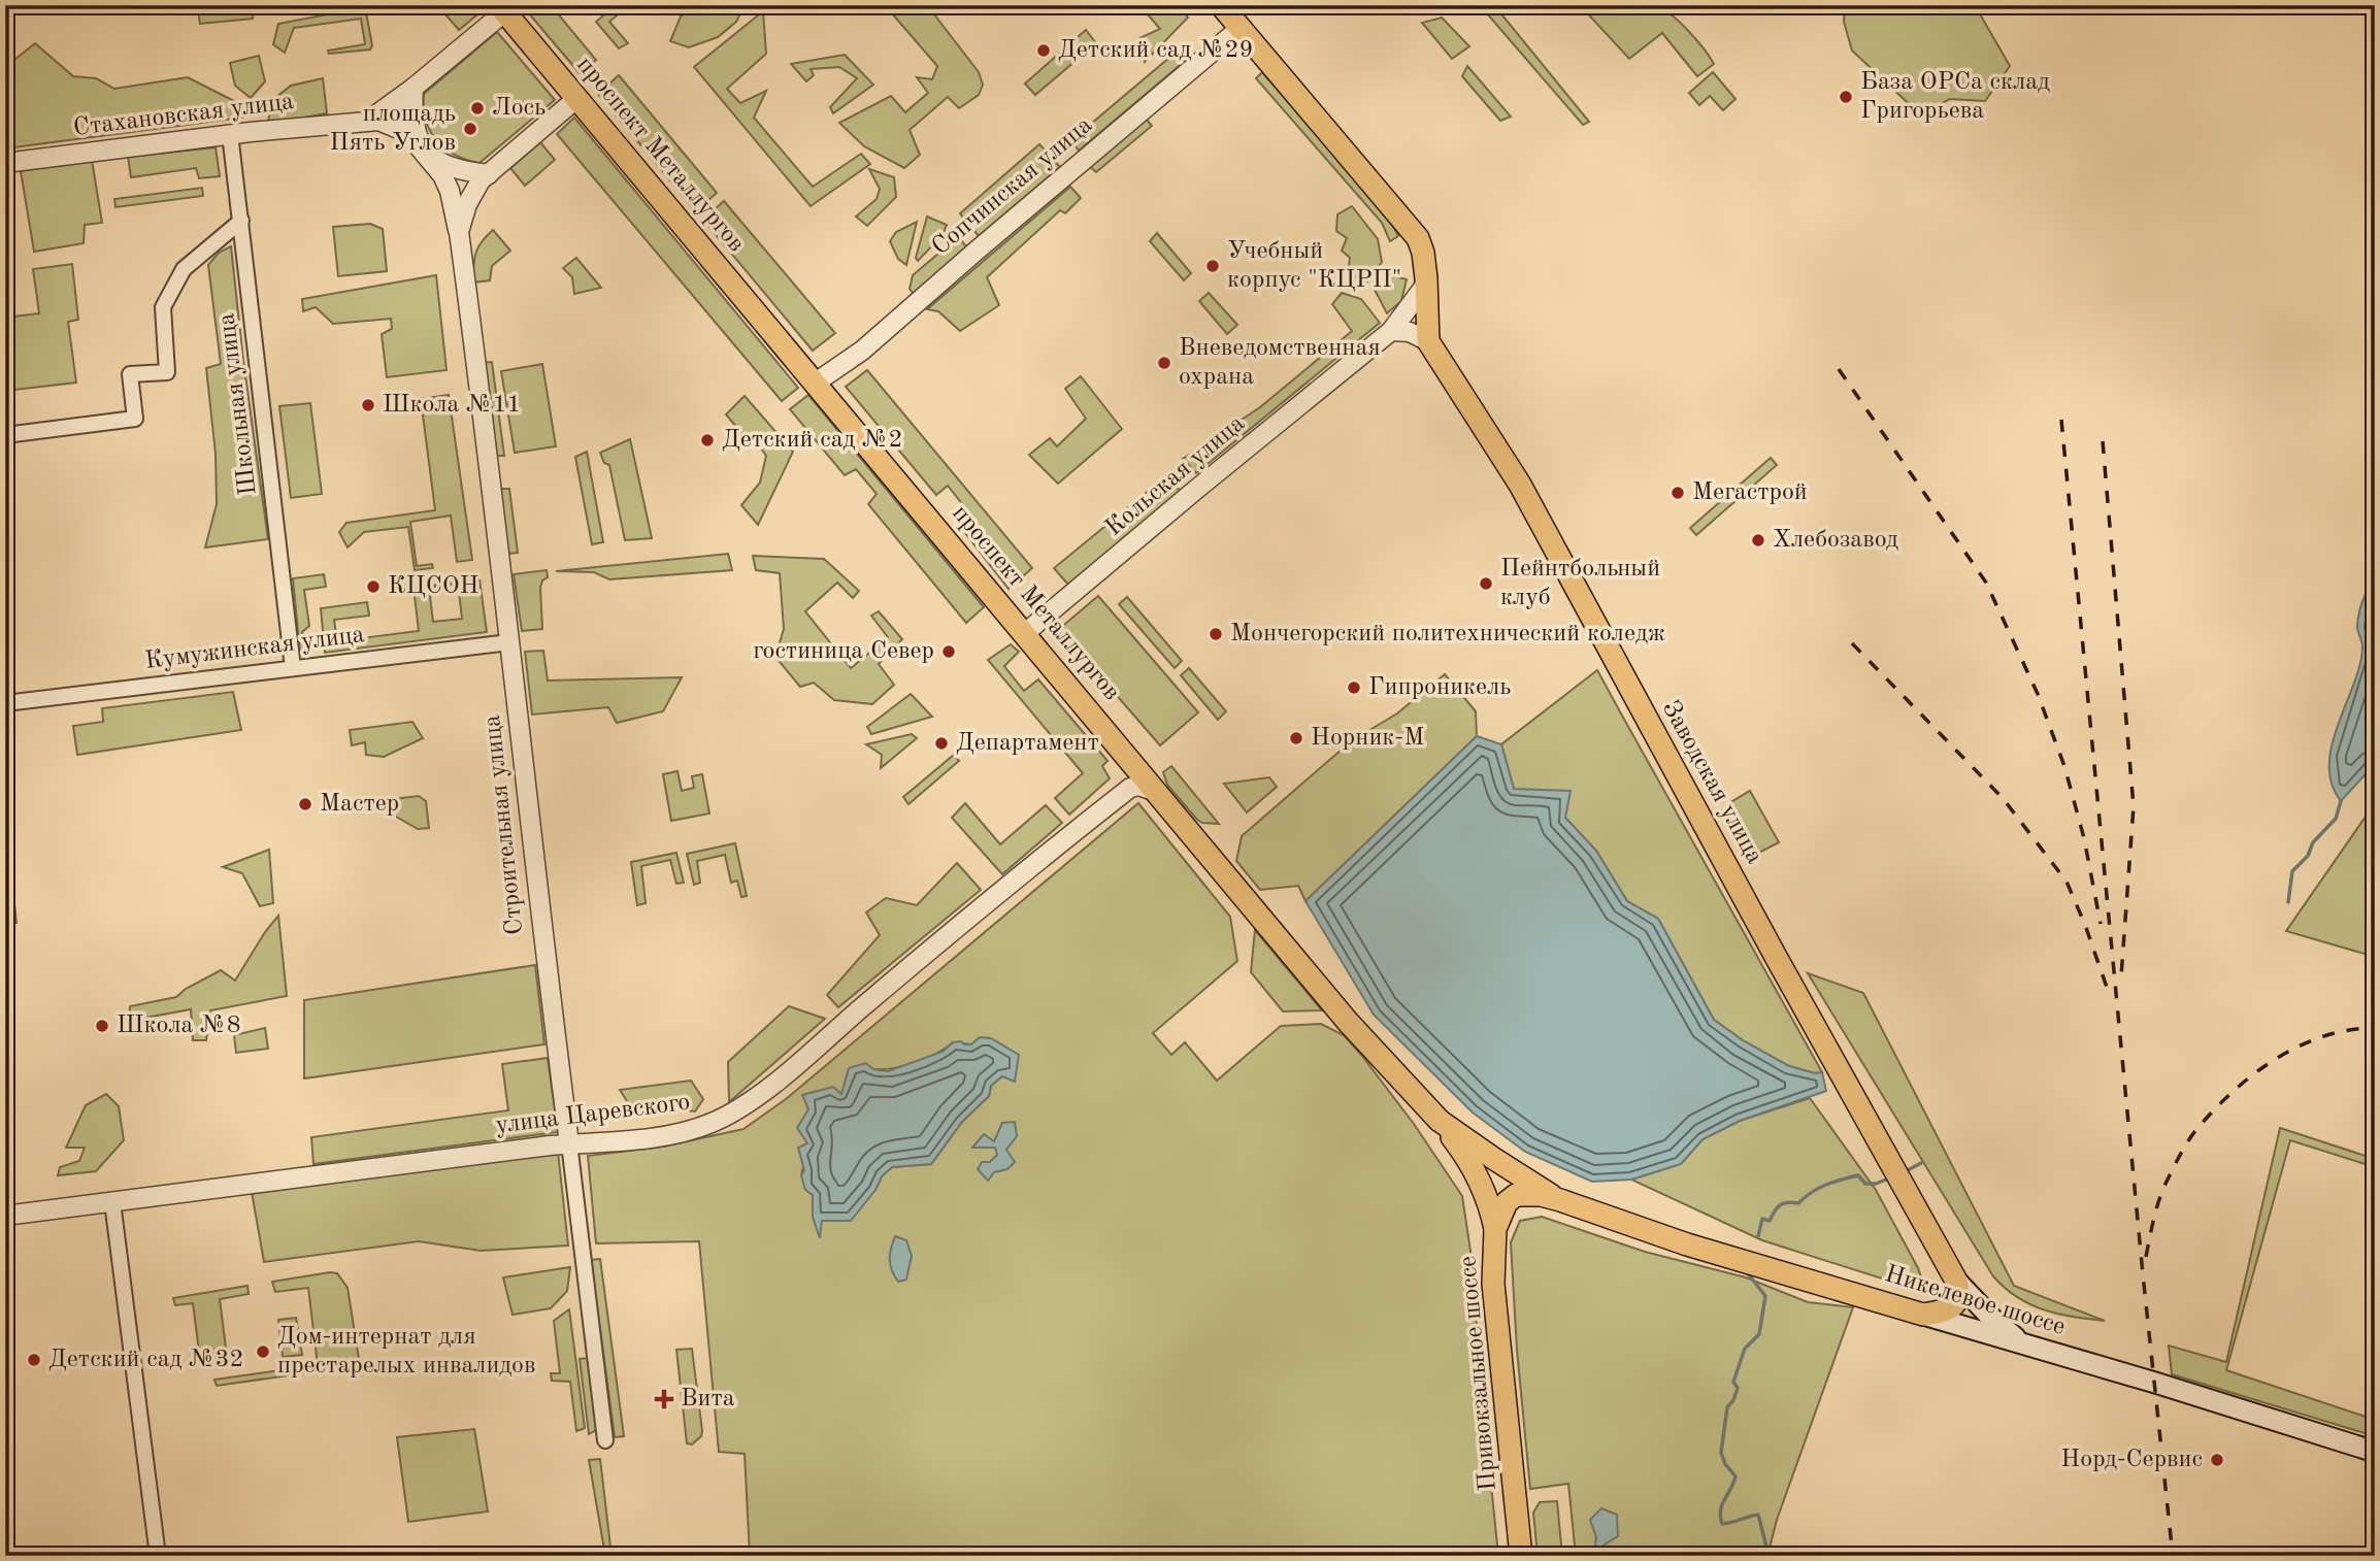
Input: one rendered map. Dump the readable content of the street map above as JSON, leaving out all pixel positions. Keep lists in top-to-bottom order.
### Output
{
  "streets": {
    "main road": [
      "проспект Металлургов",
      "Заводская улица",
      "Никелевое шоссе",
      "Привокзальное шоссе"
    ],
    "street": [
      "Стахановская улица",
      "Сопчинская улица",
      "Школьная улица",
      "Кольская улица",
      "Кумужинская улица",
      "Строительная улица",
      "улица Царевского"
    ]
  },
  "crossings": [
    ["Стахановская улица", "Школьная улица"],
    ["проспект Металлургов", "Сопчинская улица"],
    ["проспект Металлургов", "Кольская улица"],
    ["проспект Металлургов", "Никелевое шоссе"],
    ["проспект Металлургов", "Привокзальное шоссе"],
    ["Сопчинская улица", "Заводская улица"],
    ["Школьная улица", "Кумужинская улица"],
    ["Кольская улица", "Заводская улица"],
    ["Кумужинская улица", "Строительная улица"],
    ["Строительная улица", "улица Царевского"],
    ["Никелевое шоссе", "Привокзальное шоссе"]
  ],
  "places": {
    "other": [
      "Детский сад №29",
      "База ОРСа склад Григорьева",
      "Лось",
      "площадь Пять Углов",
      "Учебный корпус \"КЦРП\"",
      "Вневедомственная охрана",
      "Школа №11",
      "Детский сад №2",
      "Мегастрой",
      "Хлебозавод",
      "Пейнтбольный клуб",
      "КЦСОН",
      "Мончегорский политехнический коледж",
      "гостиница Север",
      "Гипроникель",
      "Норник-М",
      "Департамент",
      "Мастер",
      "Школа №8",
      "Дом-интернат для престарелых инвалидов",
      "Детский сад №32",
      "Норд-Сервис"
    ],
    "health": ["Вита"]
  }
}
